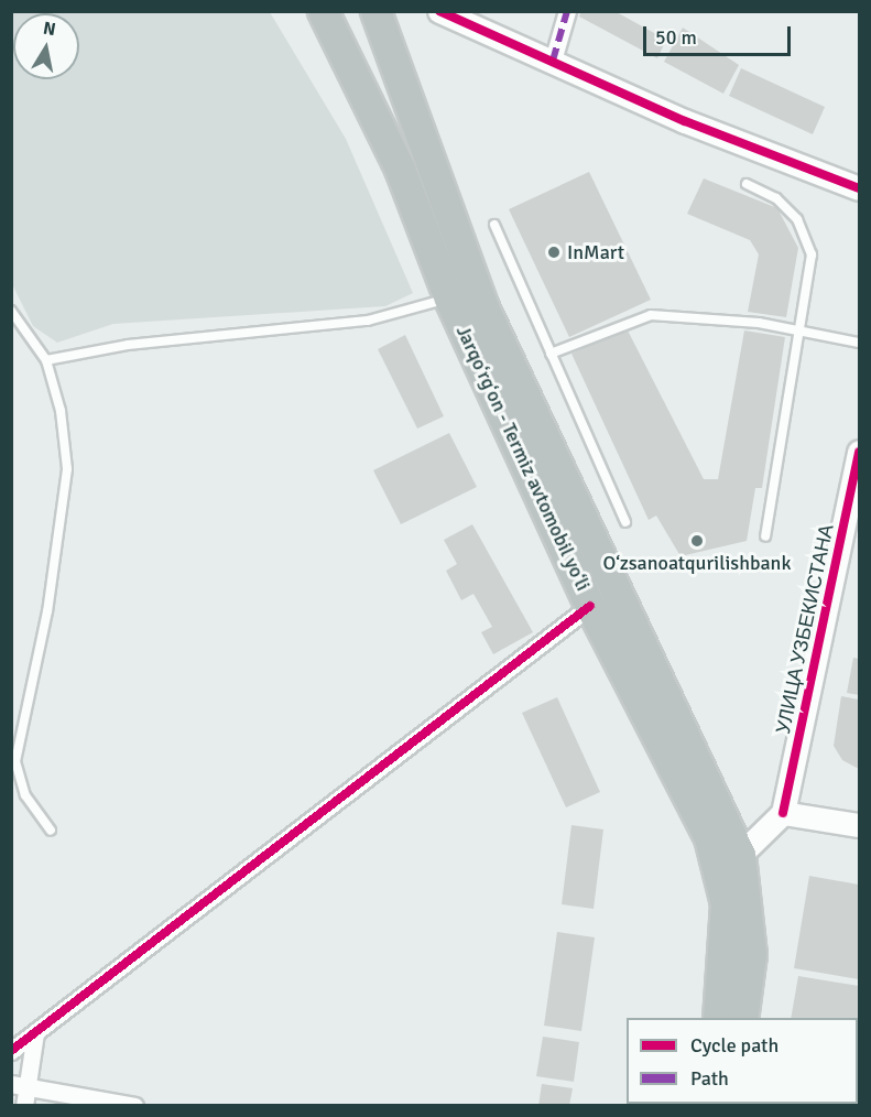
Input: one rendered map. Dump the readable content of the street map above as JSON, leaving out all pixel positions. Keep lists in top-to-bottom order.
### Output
{
  "streets": {
    "highway": ["Jarqoʻrgʻon - Termiz avtomobil yoʻli"],
    "street": ["УЛИЦА УЗБЕКИСТАНА"]
  },
  "places": ["InMart", "Oʻzsanoatqurilishbank"],
  "legend": ["Cycle path", "Path"],
  "scale_bar": "50 m",
  "north": "top"
}
